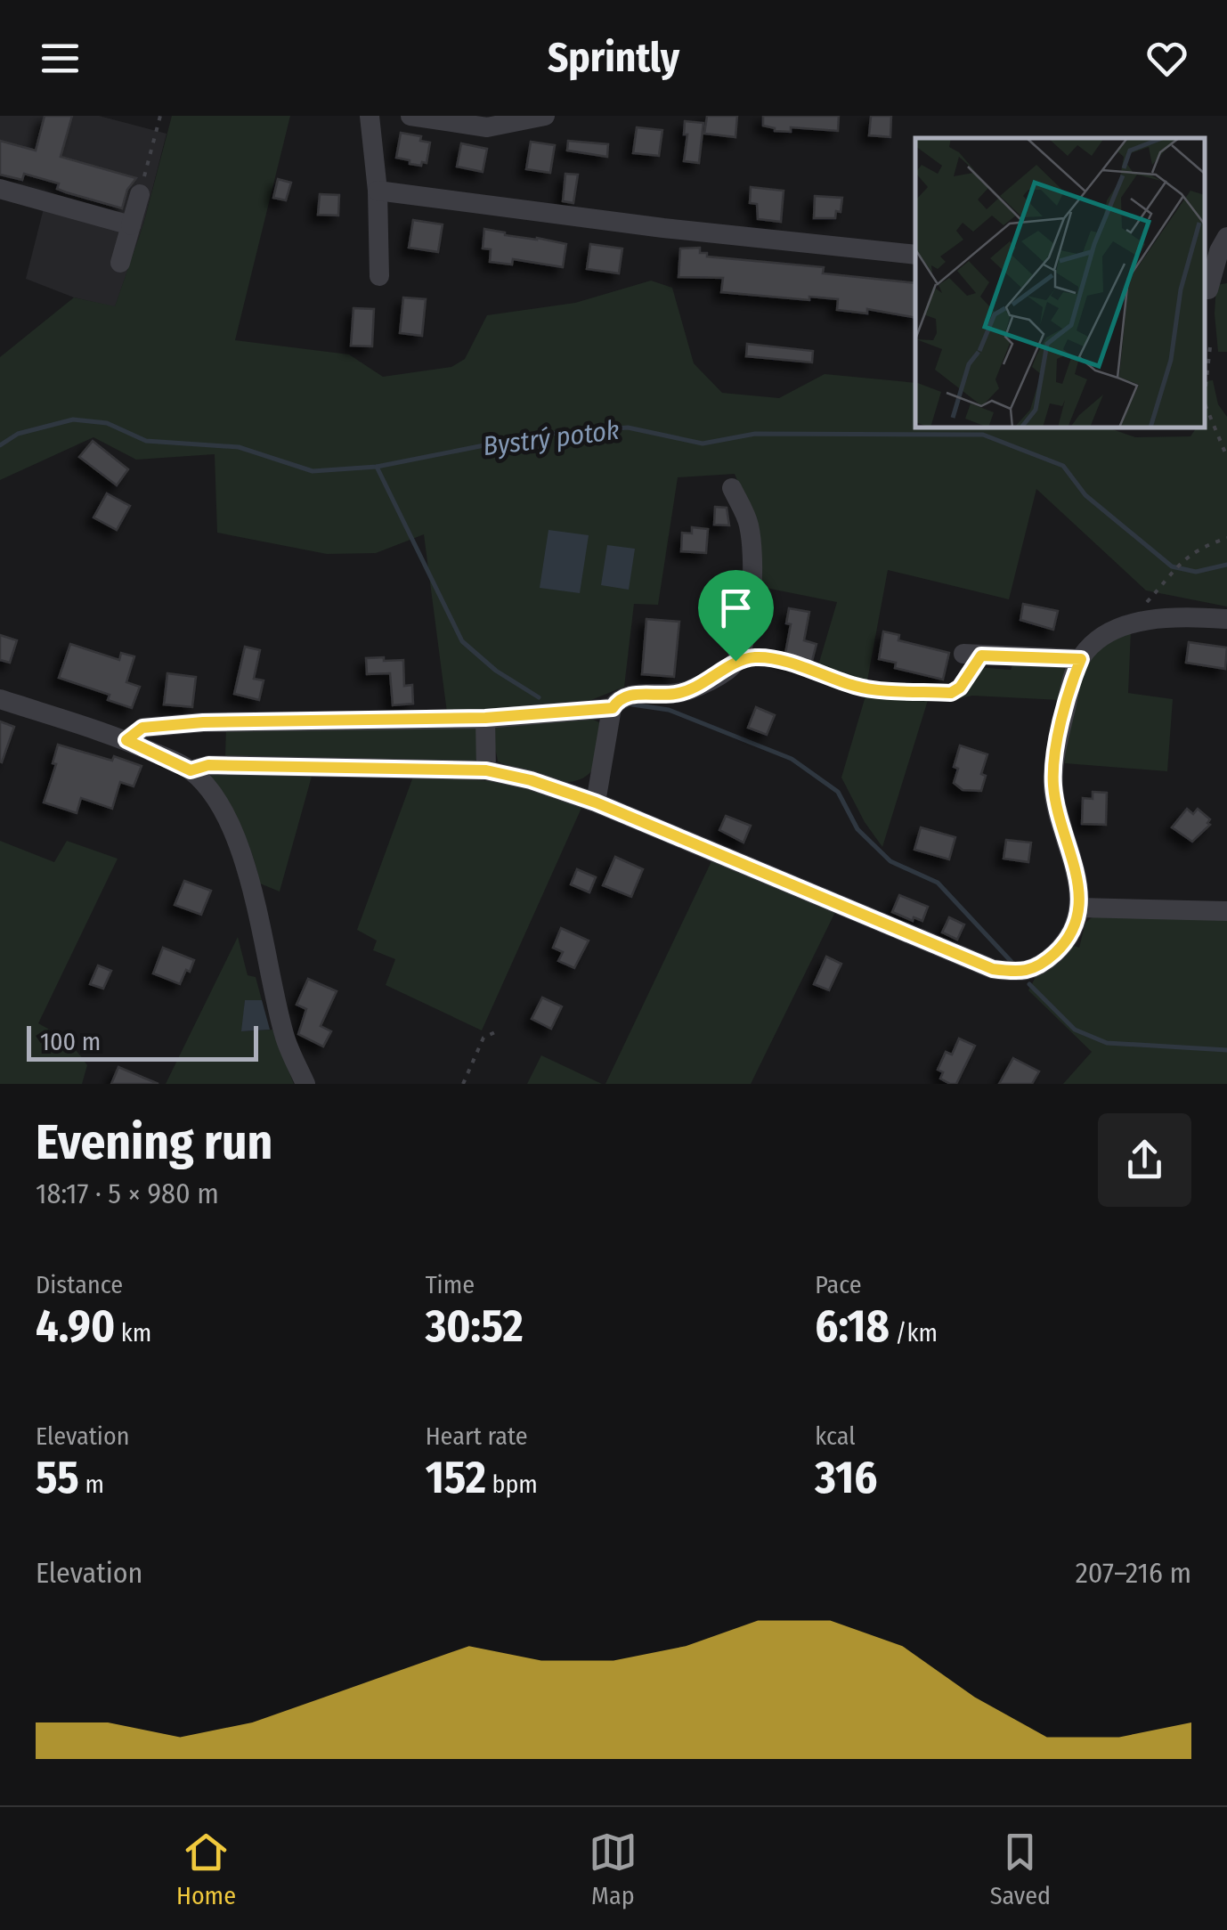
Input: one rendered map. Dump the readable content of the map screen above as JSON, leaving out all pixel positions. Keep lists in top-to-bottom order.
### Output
{
  "water": ["Bystrý potok"],
  "scale_bar": "100 m",
  "page": {
    "header": "Sprintly",
    "scale": "100 m",
    "heading": ["Evening run", "18:17 · 5 × 980 m"],
    "stats": [
      ["Distance", "4.90 km"],
      ["Time", "30:52"],
      ["Pace", "6:18 /km"],
      ["Elevation", "55 m"],
      ["Heart rate", "152 bpm"],
      ["kcal", "316"]
    ],
    "chart": ["Elevation", "207–216 m"],
    "tabs": ["Home", "Map", "Saved"]
  }
}
